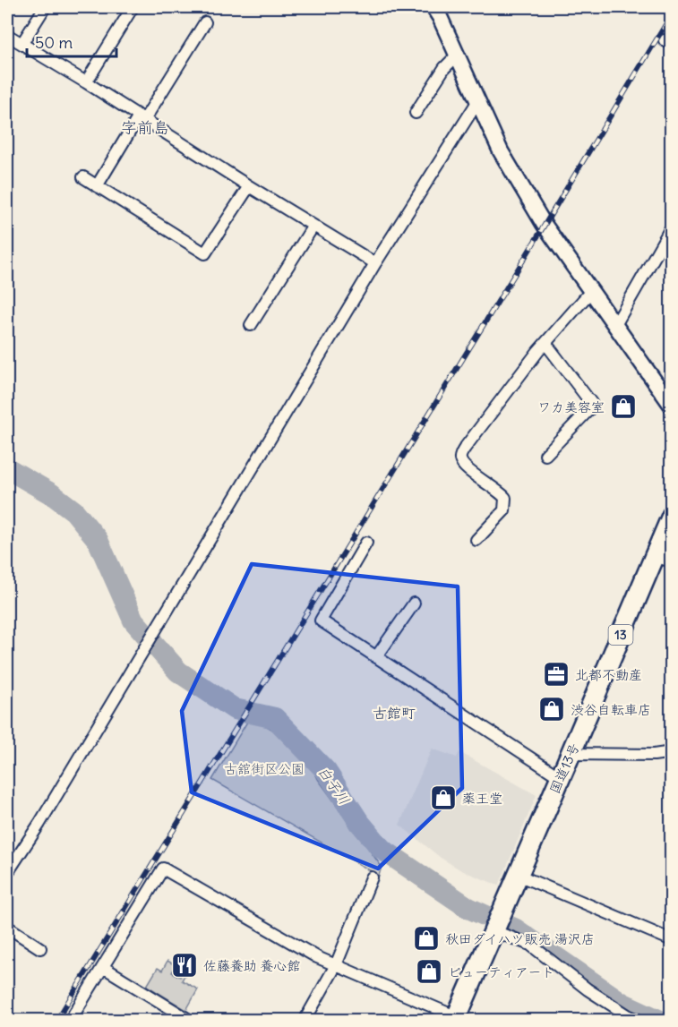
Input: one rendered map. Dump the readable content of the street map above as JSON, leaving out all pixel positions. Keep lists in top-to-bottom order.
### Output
{
  "streets": {
    "highway": ["13", "国道13号"]
  },
  "districts": ["字前島", "古館町"],
  "water": ["白子川"],
  "parks": ["古舘街区公園"],
  "places": {
    "shop": [
      "ワカ美容室",
      "渋谷自転車店",
      "薬王堂",
      "秋田ダイハツ販売 湯沢店",
      "ビューティアート"
    ],
    "office": ["北都不動産"],
    "restaurant": ["佐藤養助 養心館"]
  },
  "scale_bar": "50 m"
}
